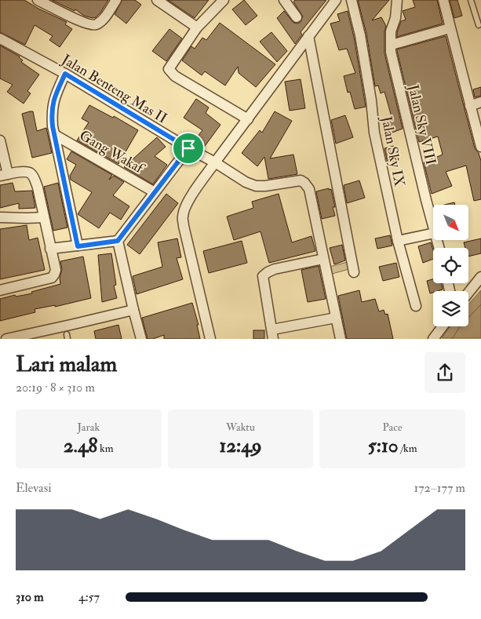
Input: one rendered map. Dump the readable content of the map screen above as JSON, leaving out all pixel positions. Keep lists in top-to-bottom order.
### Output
{
  "streets": {
    "street": [
      "Jalan Benteng Mas II",
      "Jalan Sky VIII",
      "Gang Wakaf",
      "Jalan Sky IX"
    ]
  },
  "north": "bottom right",
  "page": {
    "heading": ["Lari malam", "20:19 · 8 × 310 m"],
    "stats": [
      ["Jarak", "2.48 km"],
      ["Waktu", "12:49"],
      ["Pace", "5:10 /km"]
    ],
    "chart": ["Elevasi", "172–177 m"],
    "list": [
      {
        "name": "310 m",
        "note": "4:57"
      }
    ]
  }
}
